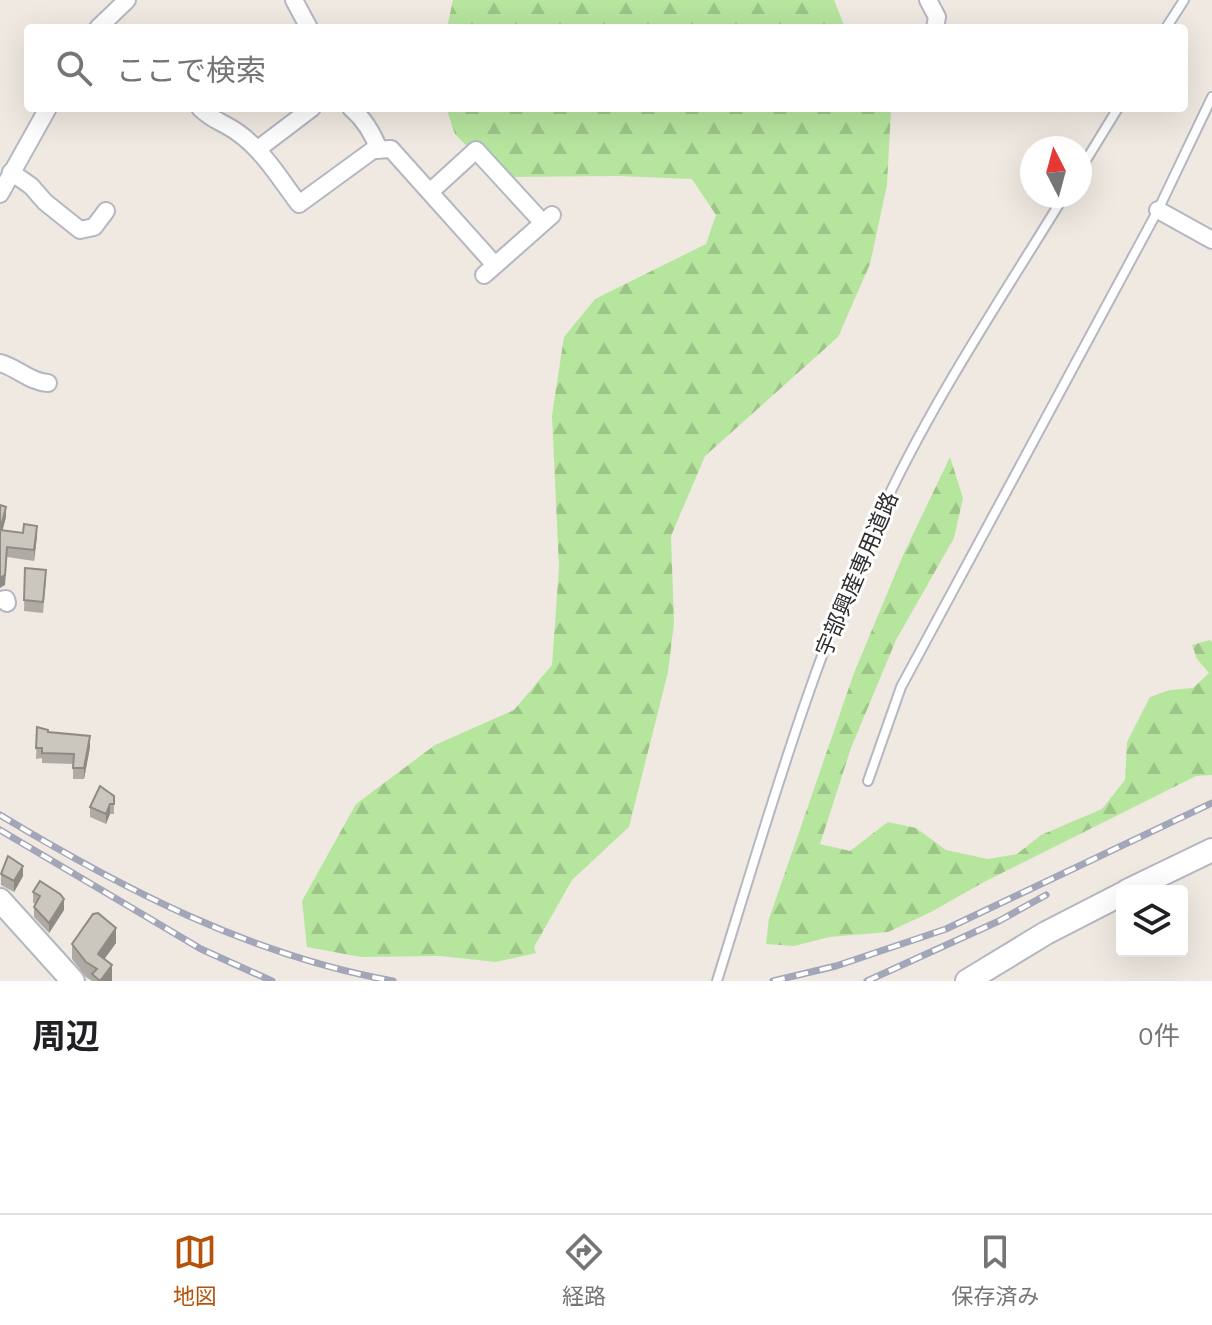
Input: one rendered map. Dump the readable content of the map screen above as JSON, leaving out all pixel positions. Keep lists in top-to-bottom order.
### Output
{
  "streets": {
    "lane": ["宇部興産専用道路"]
  },
  "north": "top",
  "page": {
    "search": "ここで検索",
    "heading": ["周辺", "0件"],
    "nav": ["地図", "経路", "保存済み"]
  }
}
